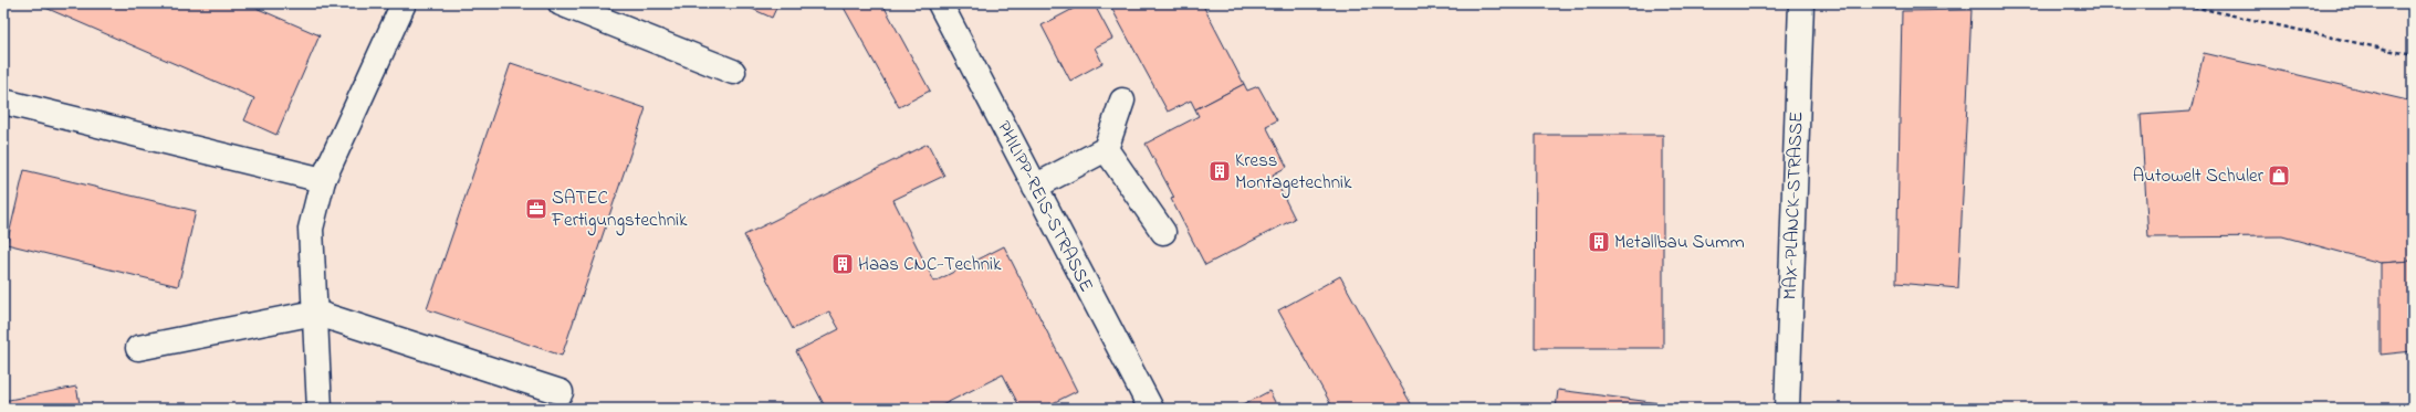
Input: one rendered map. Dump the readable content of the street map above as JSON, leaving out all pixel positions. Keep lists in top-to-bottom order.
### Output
{
  "streets": {
    "street": ["MAX-PLANCK-STRASSE", "PHILIPP-REIS-STRASSE"]
  },
  "places": {
    "building": ["Kress Montagetechnik", "Metallbau Summ", "Haas CNC-Technik"],
    "shop": ["Autowelt Schuler"],
    "office": ["SATEC Fertigungstechnik"]
  }
}
